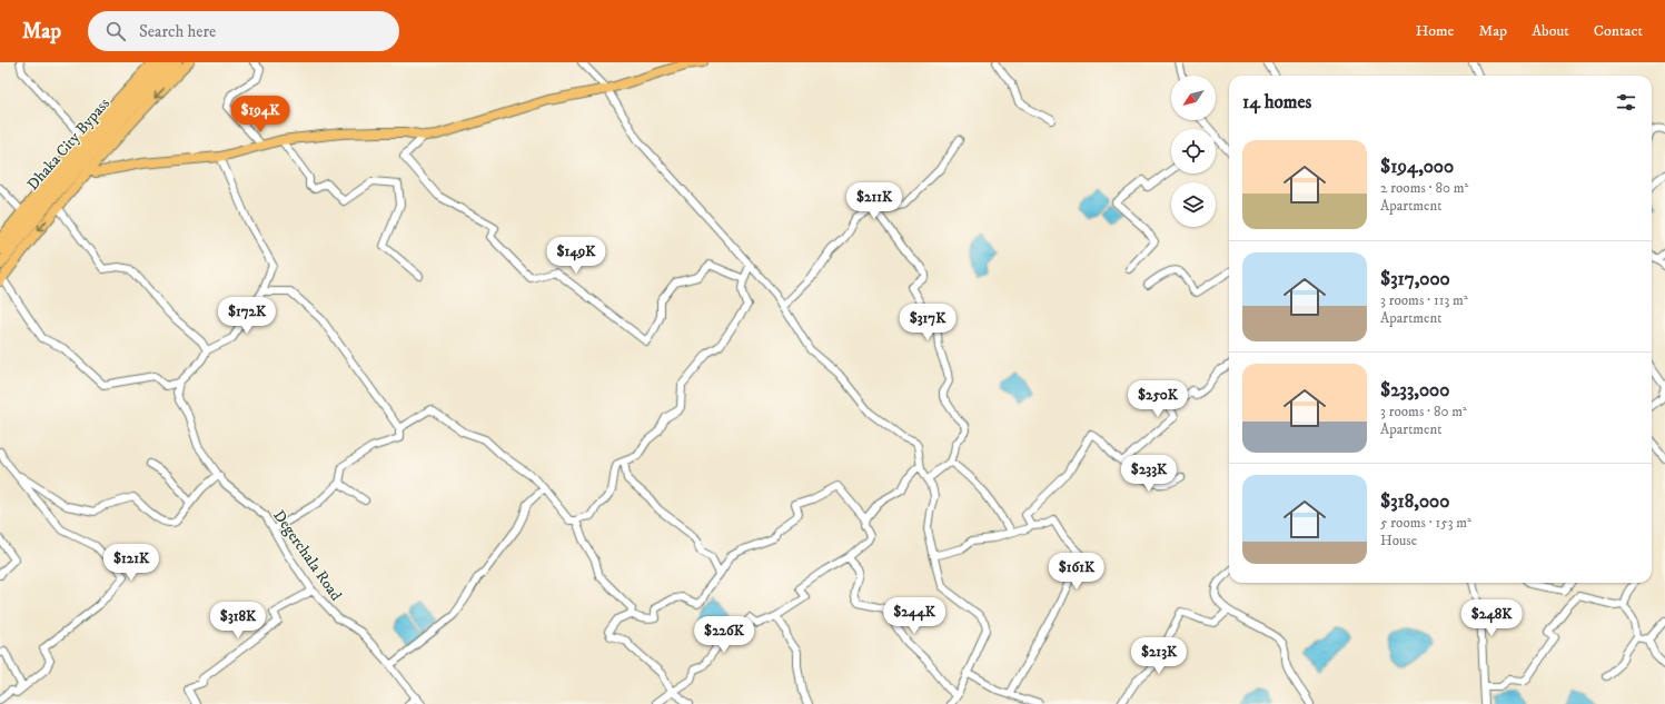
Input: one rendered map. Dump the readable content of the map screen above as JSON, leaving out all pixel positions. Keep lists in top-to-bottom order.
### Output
{
  "streets": {
    "highway": ["Dhaka City Bypass"],
    "street": ["Degerchala Road"]
  },
  "north": "bottom left",
  "page": {
    "header": "Map",
    "search": "Search here",
    "nav": [
      "Home",
      "Map",
      "About",
      "Contact"
    ],
    "heading": "14 homes",
    "price": [
      "$194K",
      "$211K",
      "$149K",
      "$172K",
      "$317K",
      "$250K",
      "$233K",
      "$121K",
      "$161K",
      "$244K",
      "$248K",
      "$318K",
      "$226K",
      "$213K"
    ],
    "list": [
      {
        "name": "$194,000",
        "note": "2 rooms · 80 m² · Apartment"
      },
      {
        "name": "$317,000",
        "note": "3 rooms · 113 m² · Apartment"
      },
      {
        "name": "$233,000",
        "note": "3 rooms · 80 m² · Apartment"
      },
      {
        "name": "$318,000",
        "note": "5 rooms · 153 m² · House"
      }
    ]
  }
}
